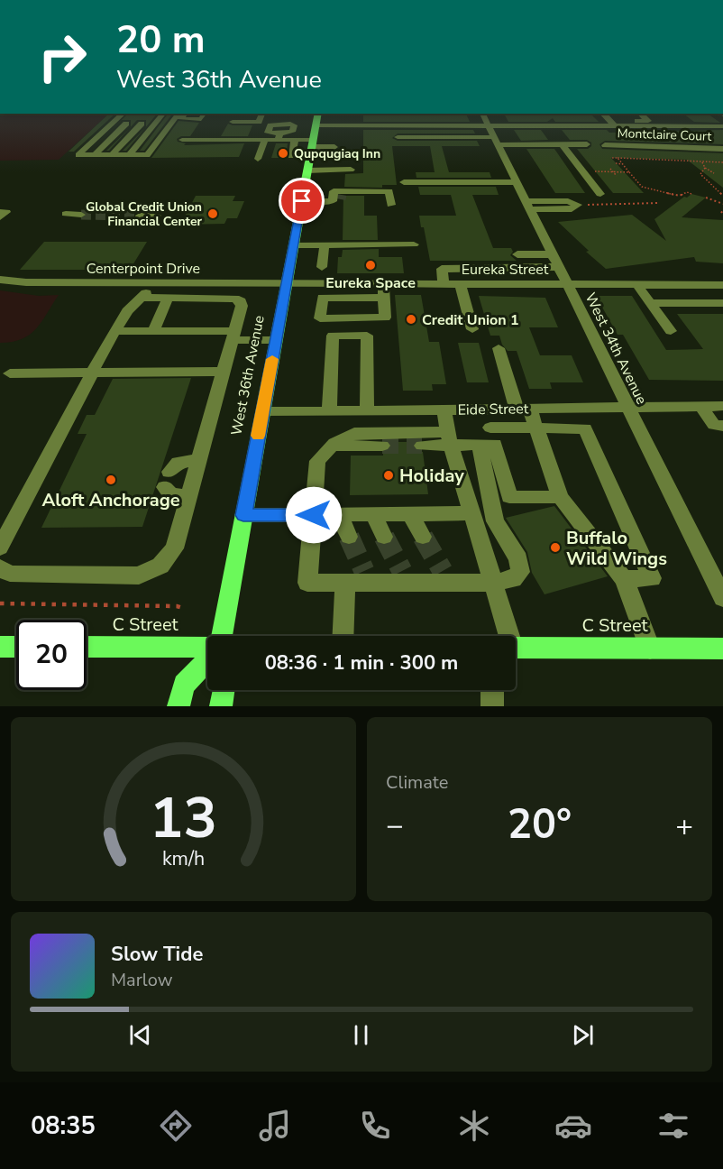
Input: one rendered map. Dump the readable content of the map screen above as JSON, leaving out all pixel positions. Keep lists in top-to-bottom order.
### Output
{
  "streets": {
    "main road": ["West 36th Avenue", "C Street"],
    "street": [
      "Montclaire Court",
      "Centerpoint Drive",
      "Eureka Street",
      "West 34th Avenue",
      "Eide Street"
    ]
  },
  "crossings": [
    ["Centerpoint Drive", "Eureka Street"],
    ["Centerpoint Drive", "West 36th Avenue"],
    ["Eureka Street", "West 34th Avenue"],
    ["Eureka Street", "West 36th Avenue"],
    ["West 34th Avenue", "Eide Street"],
    ["West 36th Avenue", "Eide Street"]
  ],
  "places": [
    "Qupqugiaq Inn",
    "Global Credit Union Financial Center",
    "Eureka Space",
    "Credit Union 1",
    "Holiday",
    "Aloft Anchorage",
    "Buffalo Wild Wings"
  ],
  "page": {
    "turn": ["20 m", "West 36th Avenue"],
    "limit": "20",
    "trip": "08:36 · 1 min · 300 m",
    "tile": "Climate",
    "heat": ["−", "20°", "+"],
    "song": ["Slow Tide", "Marlow"],
    "tabs": "08:35",
    "gauge": ["13", "km/h"]
  }
}
